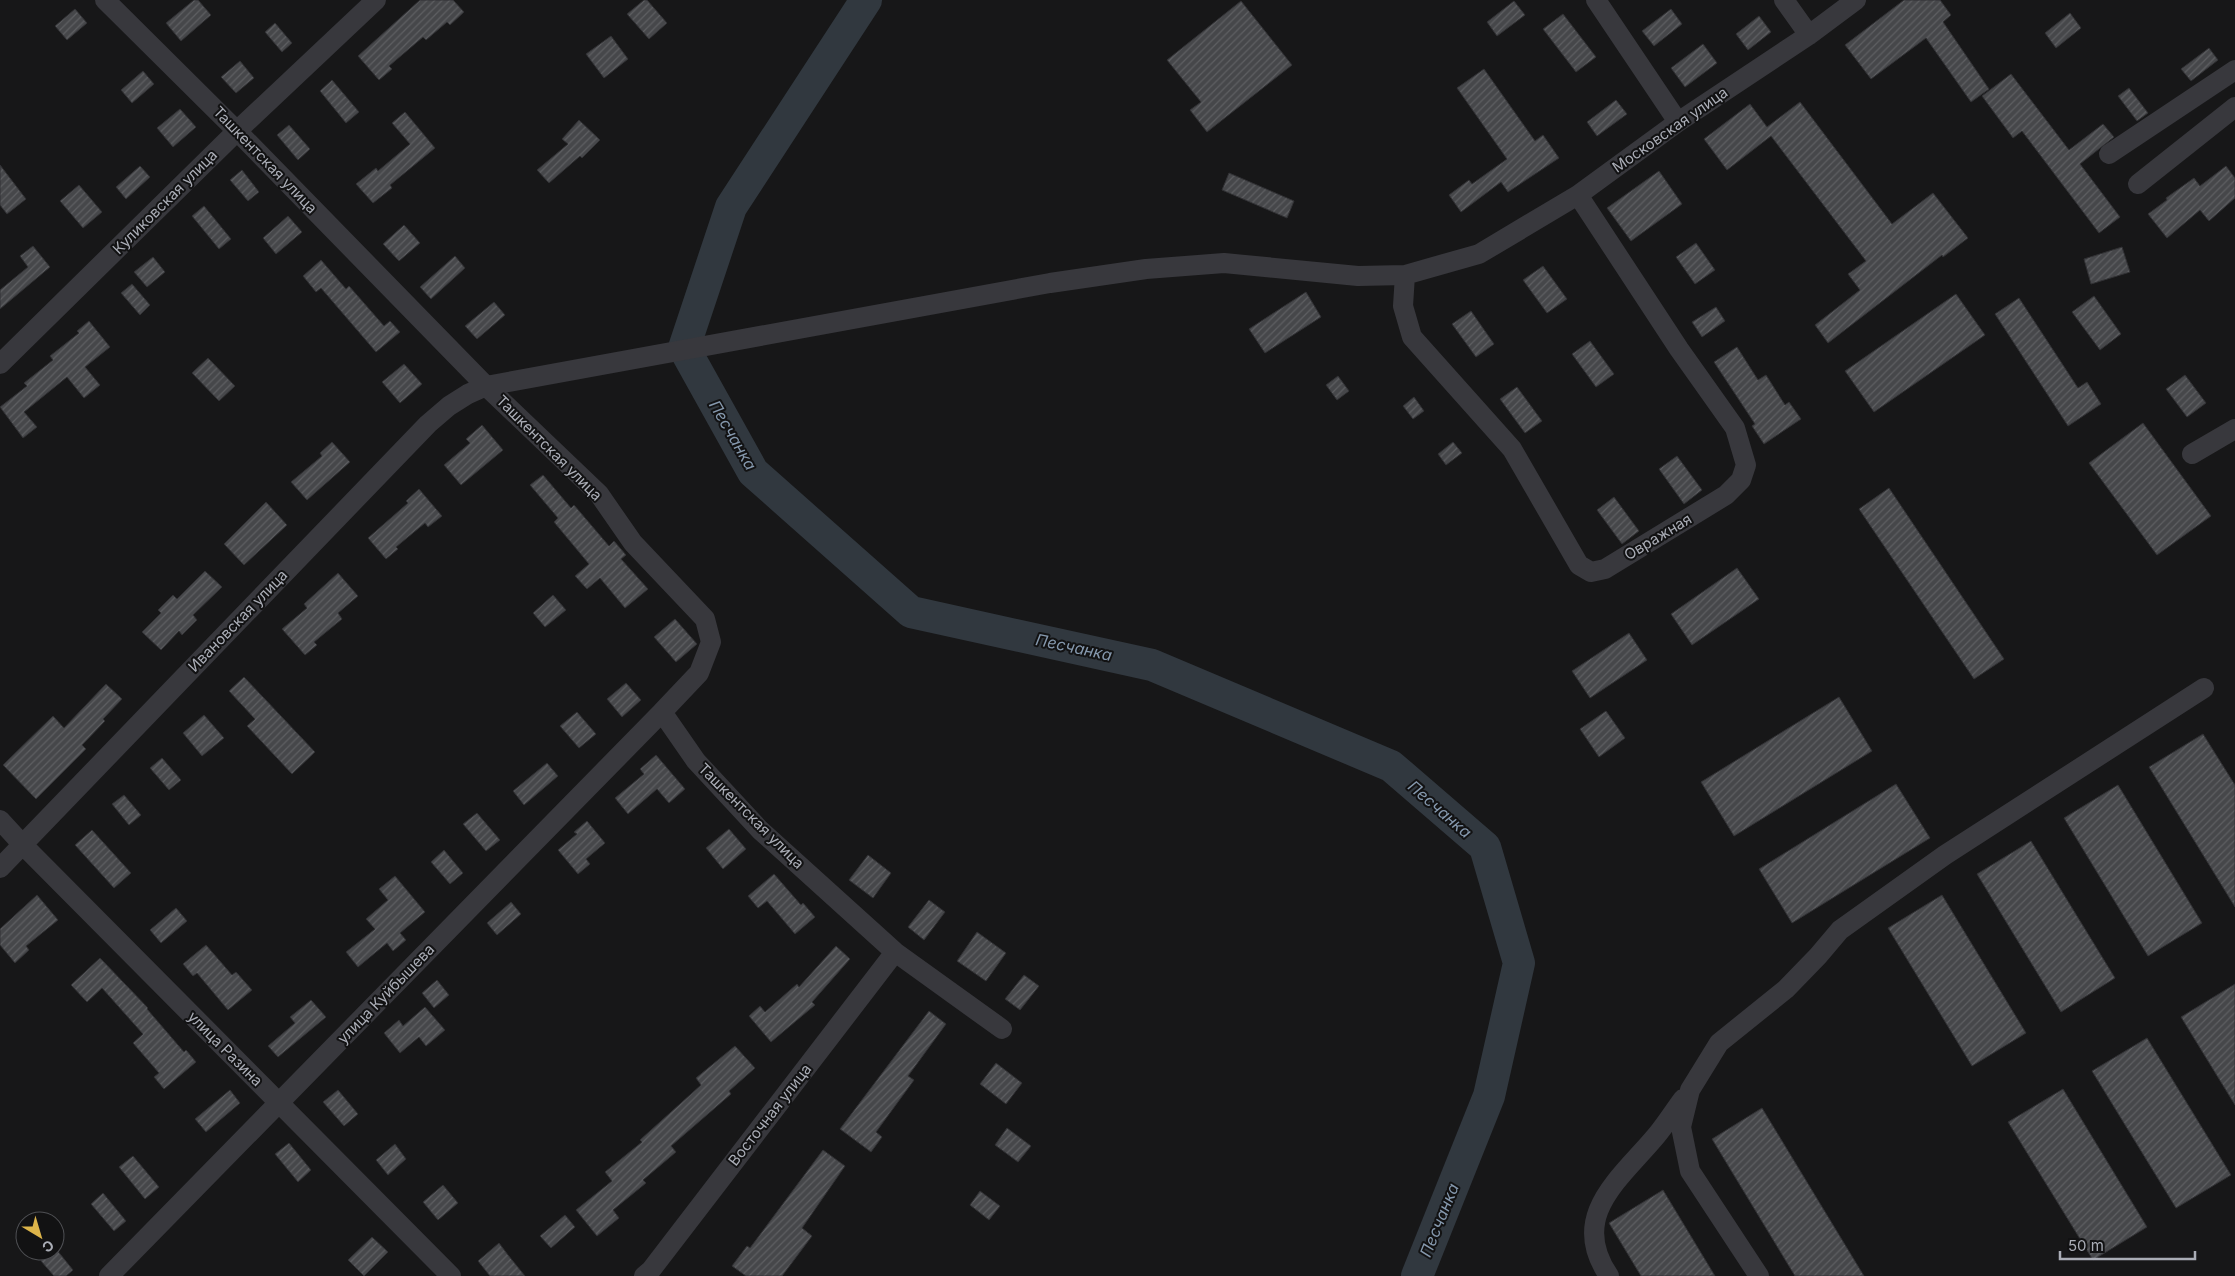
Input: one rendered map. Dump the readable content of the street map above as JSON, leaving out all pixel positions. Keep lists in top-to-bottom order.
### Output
{
  "streets": {
    "street": [
      "Московская улица",
      "Ташкентская улица",
      "Куликовская улица",
      "Овражная",
      "Ивановская улица",
      "улица Куйбышева",
      "улица Разина",
      "Восточная улица"
    ]
  },
  "crossings": [
    ["Московская улица", "Овражная"],
    ["Московская улица", "Ивановская улица"],
    ["Ташкентская улица", "Куликовская улица"],
    ["Ташкентская улица", "Ивановская улица"],
    ["Ташкентская улица", "улица Куйбышева"],
    ["Ташкентская улица", "Восточная улица"],
    ["Овражная", "Ивановская улица"],
    ["Ивановская улица", "улица Разина"],
    ["улица Куйбышева", "улица Разина"]
  ],
  "water": ["Песчанка"],
  "scale_bar": "50 m",
  "north": "bottom right"
}
